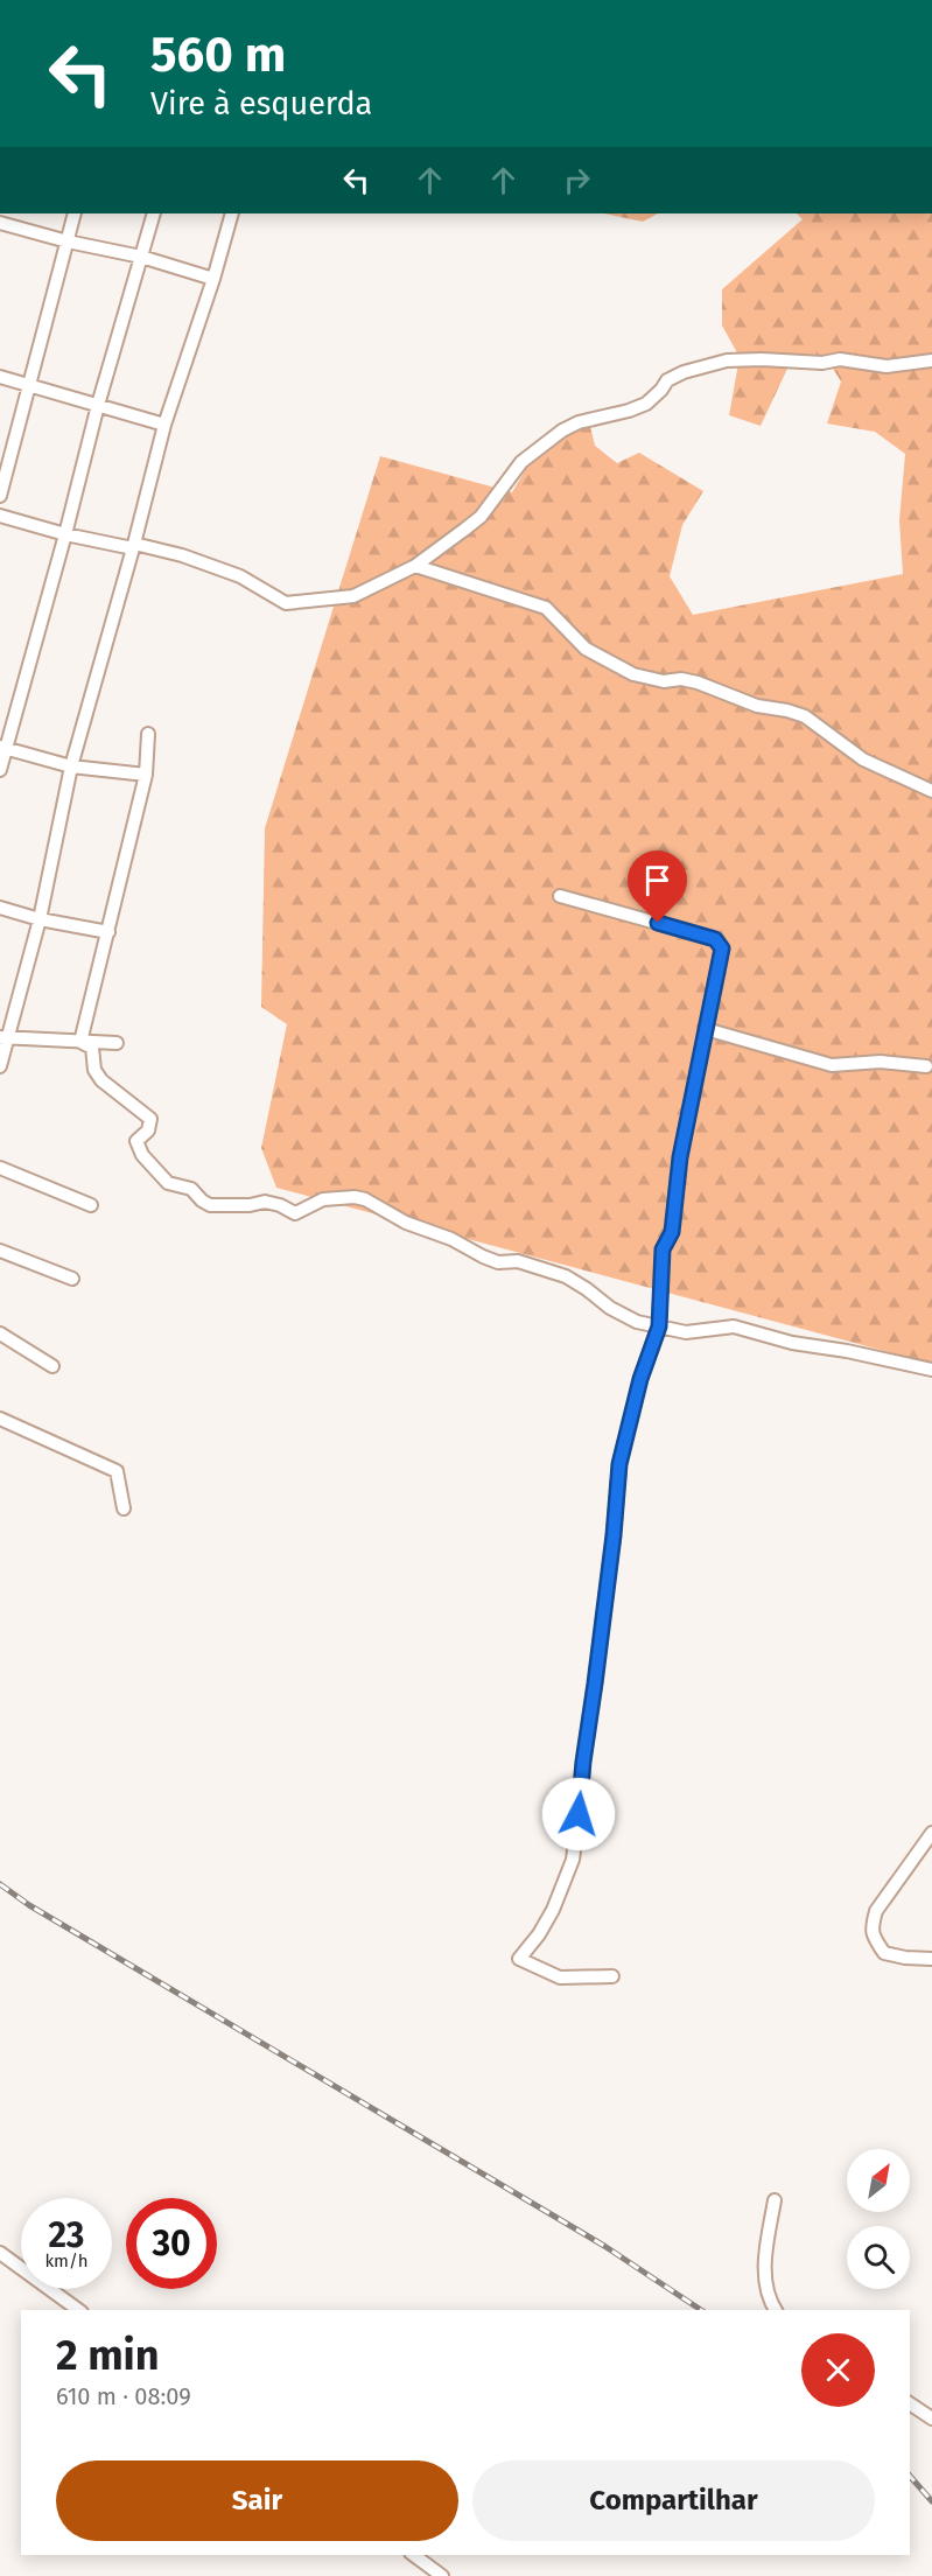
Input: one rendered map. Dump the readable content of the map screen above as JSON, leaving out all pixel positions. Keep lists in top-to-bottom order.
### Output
{
  "north": "top right",
  "page": {
    "turn": ["560 m", "Vire à esquerda"],
    "speed": "23 km/h",
    "limit": "30",
    "heading": ["2 min", "610 m · 08:09"],
    "buttons": ["Sair", "Compartilhar"]
  }
}
